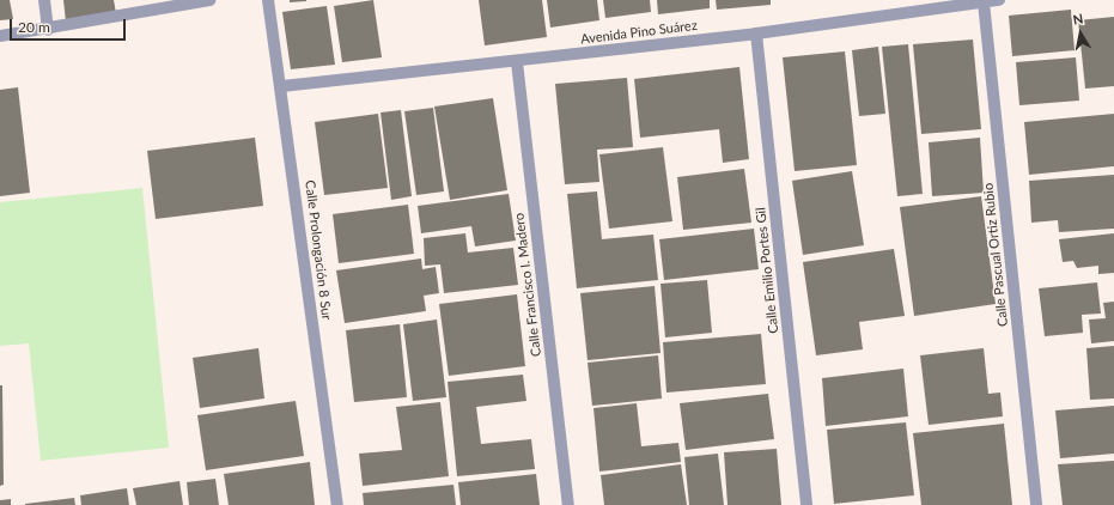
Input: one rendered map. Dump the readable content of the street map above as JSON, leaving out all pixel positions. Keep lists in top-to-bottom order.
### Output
{
  "streets": {
    "street": [
      "Avenida Pino Suárez",
      "Calle Prolongación 8 Sur",
      "Calle Pascual Ortiz Rubio",
      "Calle Emilio Portes Gil",
      "Calle Francisco I. Madero"
    ]
  },
  "crossings": [
    ["Avenida Pino Suárez", "Calle Prolongación 8 Sur"],
    ["Avenida Pino Suárez", "Calle Pascual Ortiz Rubio"],
    ["Avenida Pino Suárez", "Calle Emilio Portes Gil"],
    ["Avenida Pino Suárez", "Calle Francisco I. Madero"]
  ],
  "scale_bar": "20 m",
  "north": "top"
}
